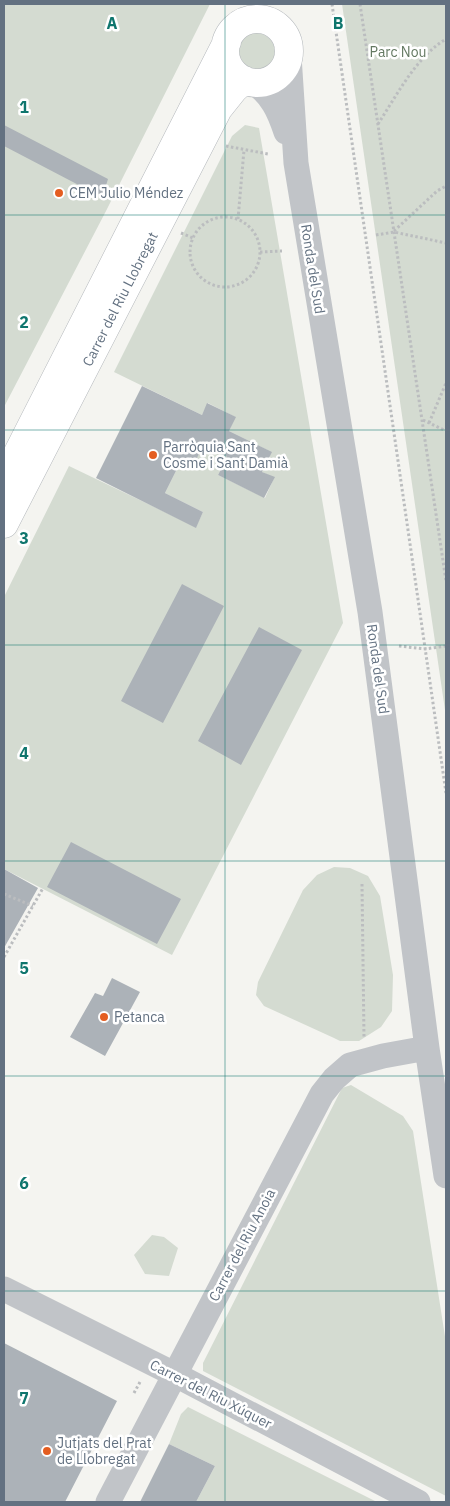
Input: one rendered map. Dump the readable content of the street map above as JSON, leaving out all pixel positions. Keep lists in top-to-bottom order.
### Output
{
  "streets": {
    "street": [
      "Ronda del Sud",
      "Carrer del Riu Llobregat",
      "Carrer del Riu Anoia",
      "Carrer del Riu Xúquer"
    ]
  },
  "crossings": [
    ["Ronda del Sud", "Carrer del Riu Llobregat"],
    ["Ronda del Sud", "Carrer del Riu Anoia"],
    ["Carrer del Riu Anoia", "Carrer del Riu Xúquer"]
  ],
  "parks": ["Parc Nou"],
  "places": [
    "CEM Julio Méndez",
    "Parròquia Sant Cosme i Sant Damià",
    "Petanca",
    "Jutjats del Prat de Llobregat"
  ],
  "grid": {
    "columns": ["A", "B"],
    "rows": [
      "1",
      "2",
      "3",
      "4",
      "5",
      "6",
      "7"
    ]
  }
}
